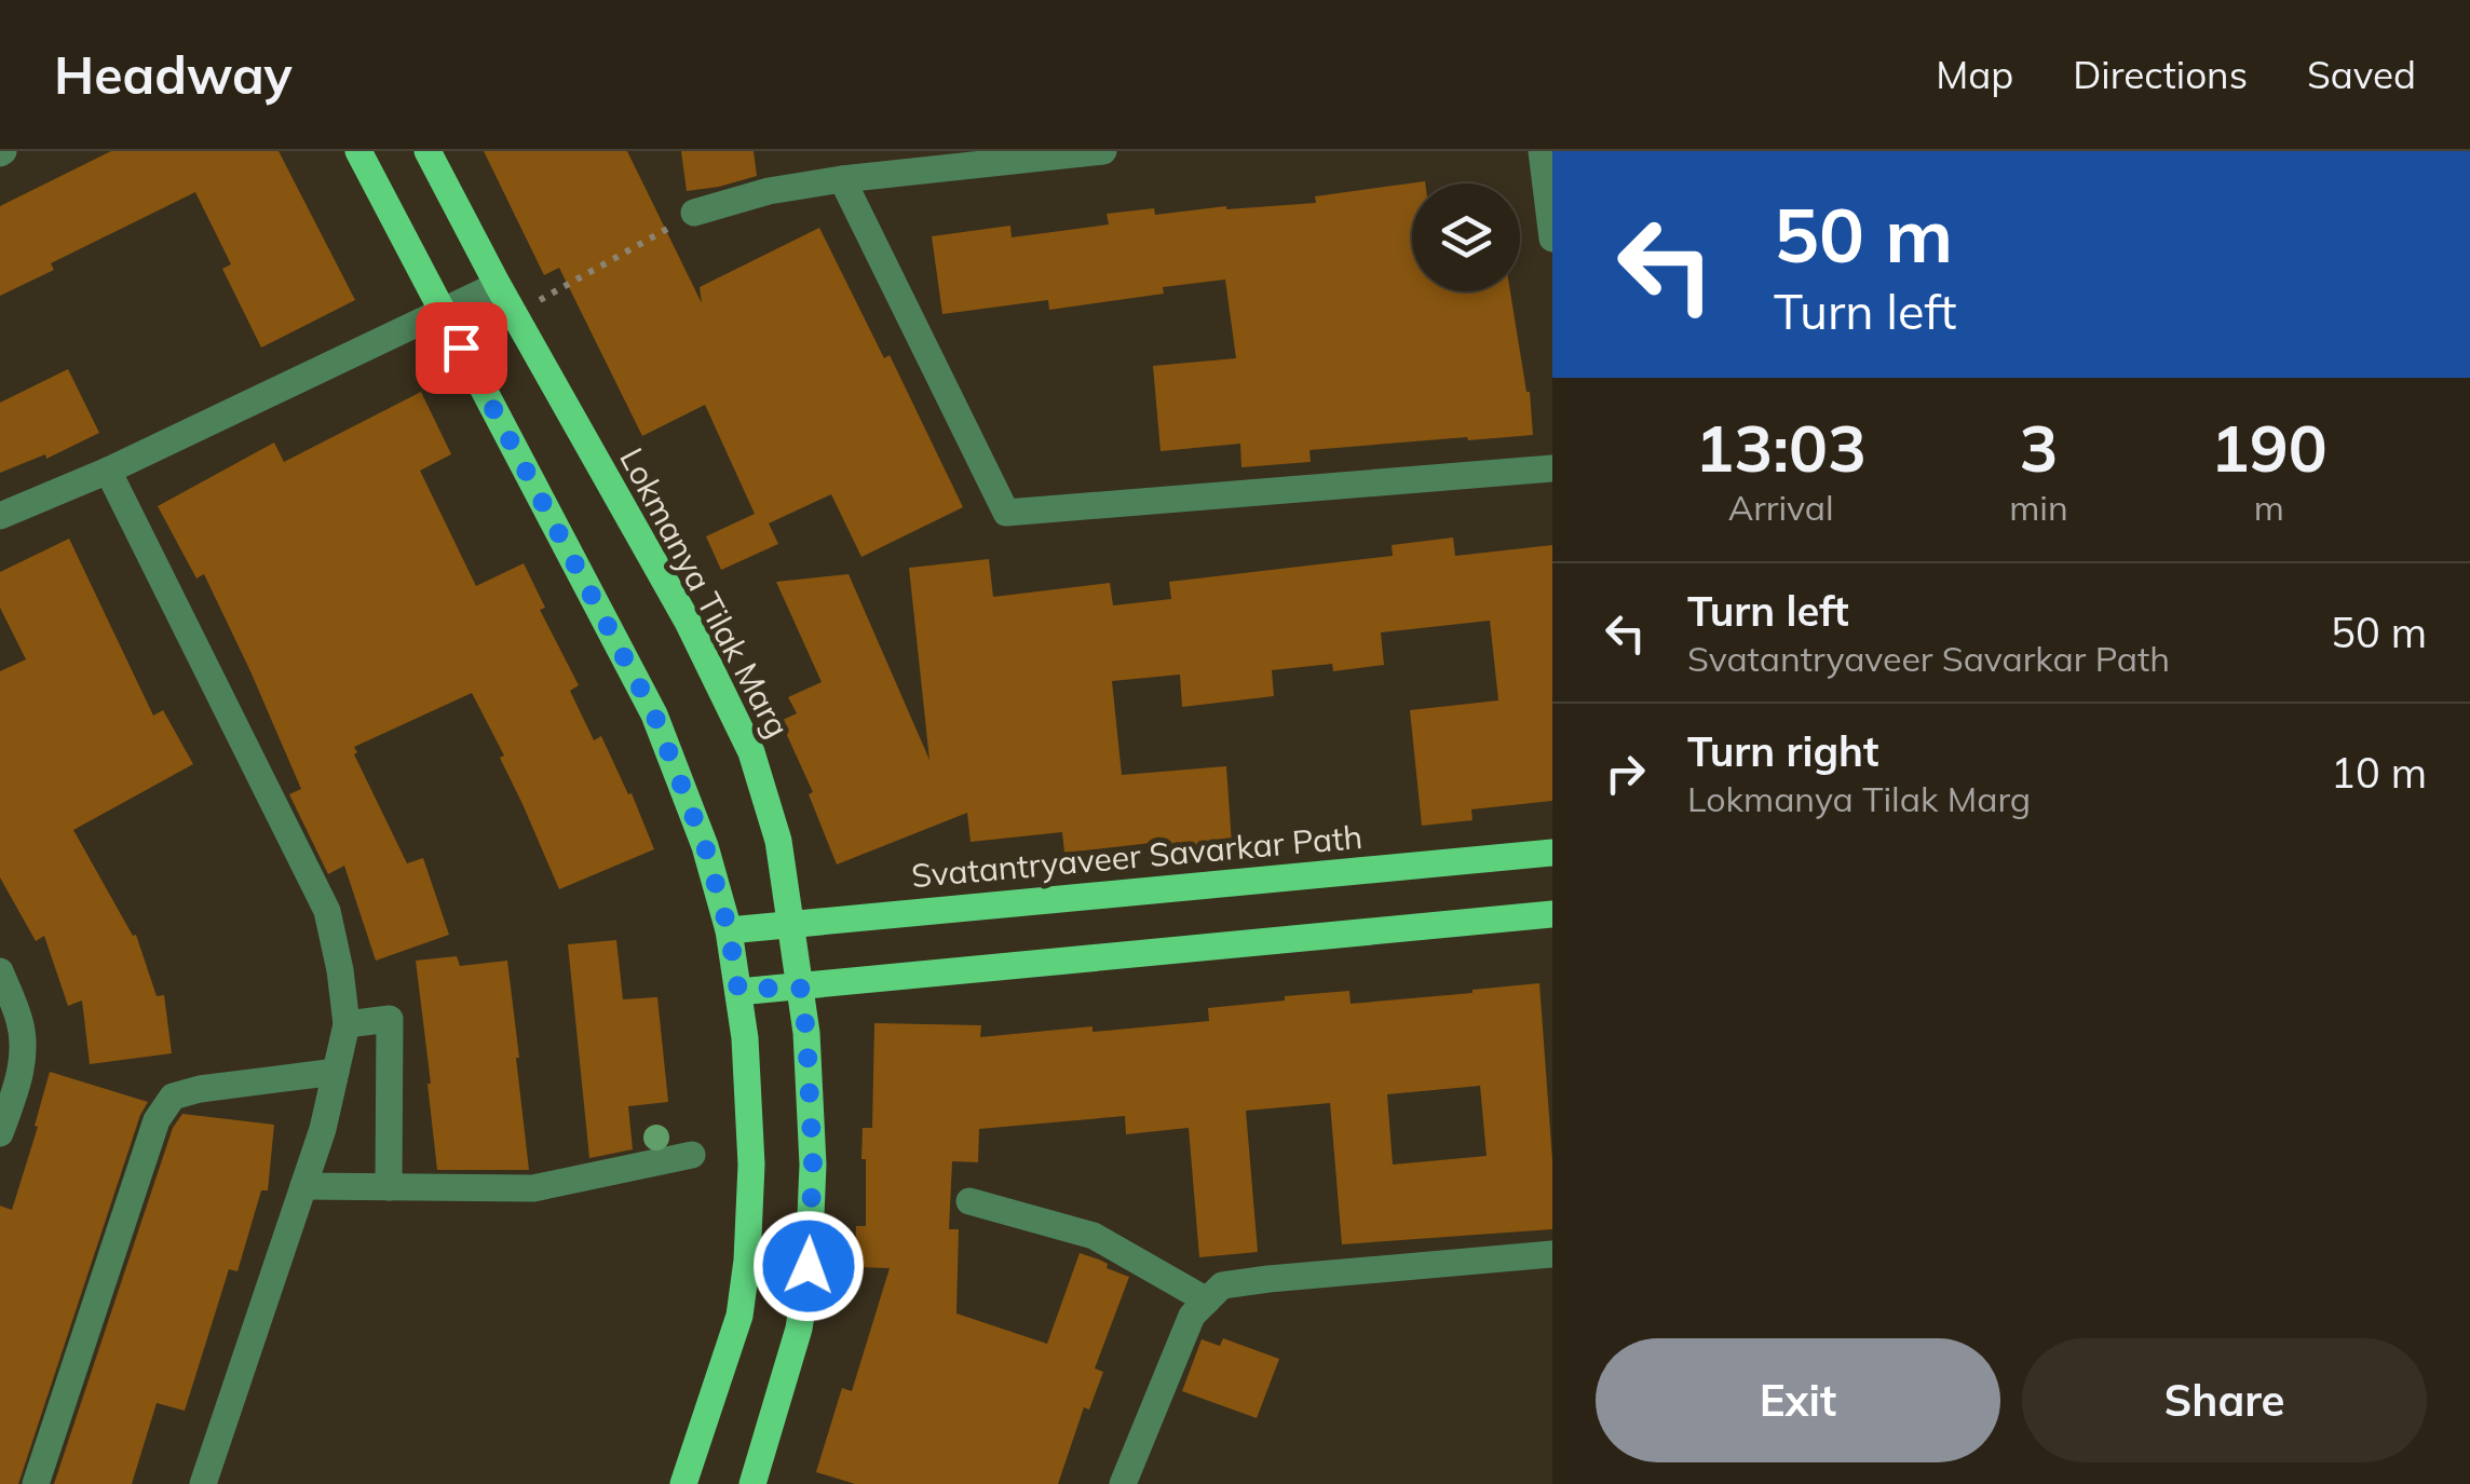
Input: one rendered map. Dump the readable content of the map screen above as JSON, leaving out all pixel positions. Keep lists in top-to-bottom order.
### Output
{
  "streets": {
    "main road": ["Lokmanya Tilak Marg", "Svatantryaveer Savarkar Path"]
  },
  "crossings": [
    ["Lokmanya Tilak Marg", "Svatantryaveer Savarkar Path"]
  ],
  "page": {
    "header": "Headway",
    "nav": ["Map", "Directions", "Saved"],
    "turn": ["50 m", "Turn left"],
    "eta": [
      "13:03",
      "Arrival",
      "3",
      "min",
      "190",
      "m"
    ],
    "list": [
      {
        "name": "Turn left",
        "note": "Svatantryaveer Savarkar Path",
        "value": "50 m"
      },
      {
        "name": "Turn right",
        "note": "Lokmanya Tilak Marg",
        "value": "10 m"
      }
    ],
    "buttons": ["Exit", "Share"]
  }
}
